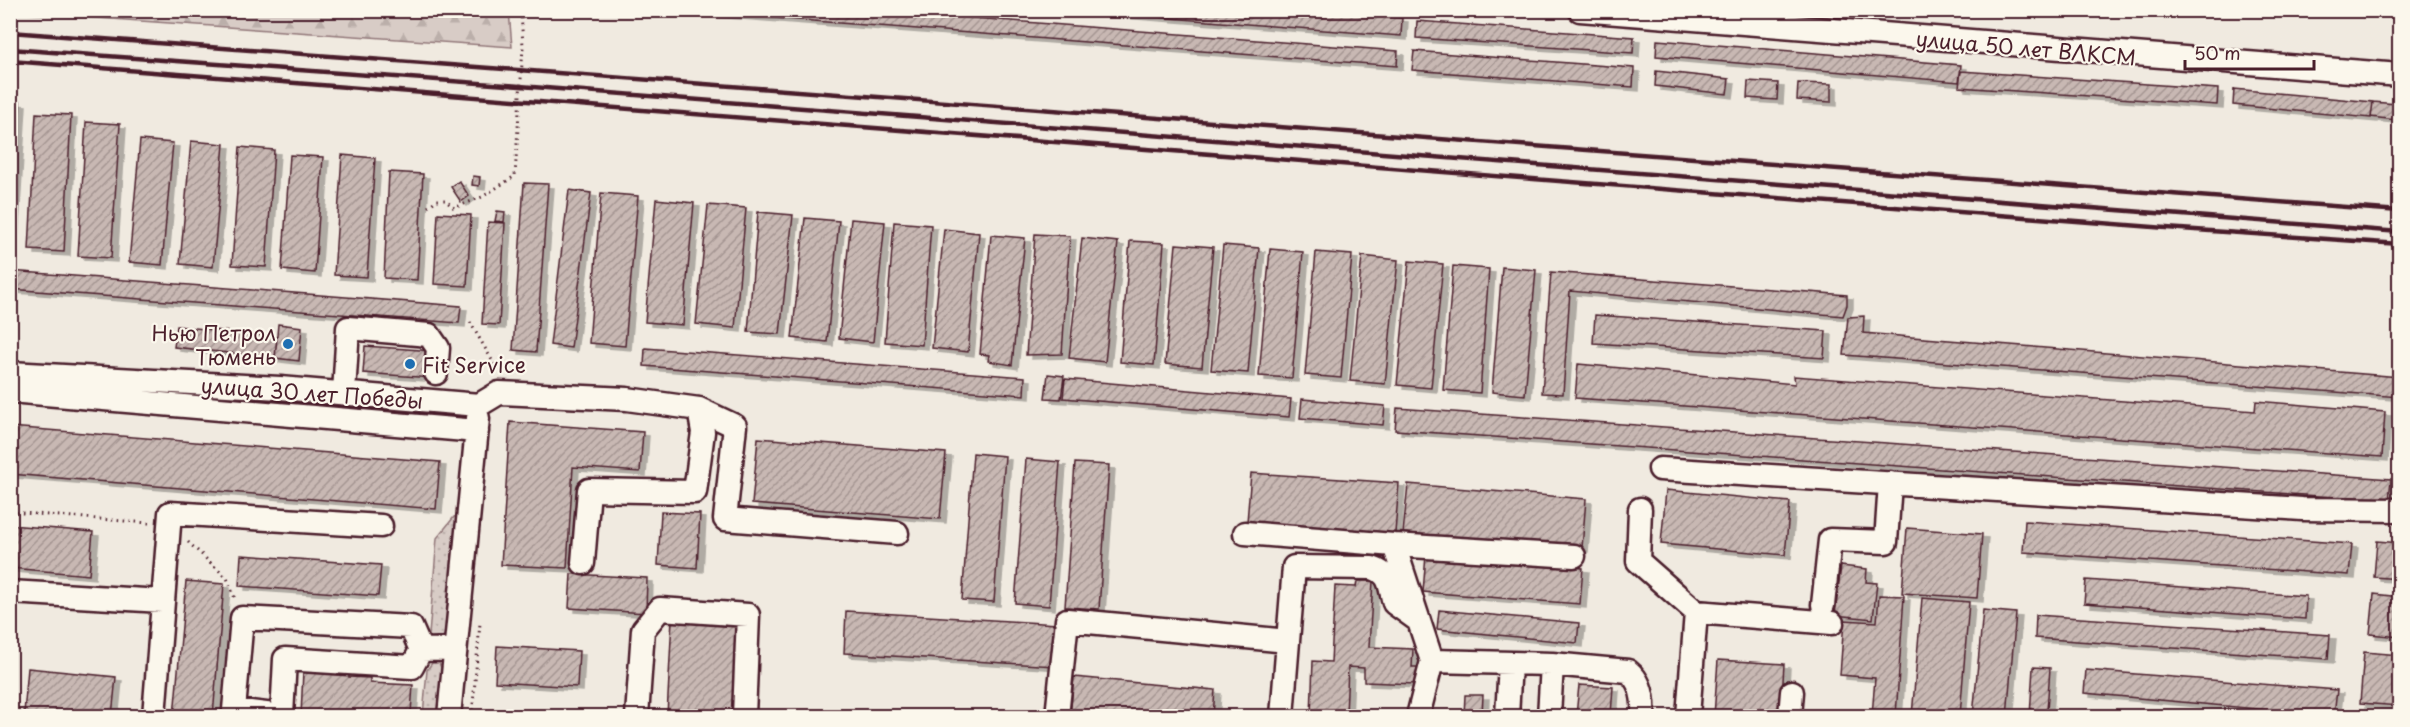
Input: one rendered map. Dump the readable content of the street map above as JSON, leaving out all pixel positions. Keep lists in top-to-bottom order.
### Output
{
  "streets": {
    "street": ["улица 50 лет ВЛКСМ", "улица 30 лет Победы"]
  },
  "places": ["Нью Петрол Тюмень", "Fit Service"],
  "scale_bar": "50 m"
}
